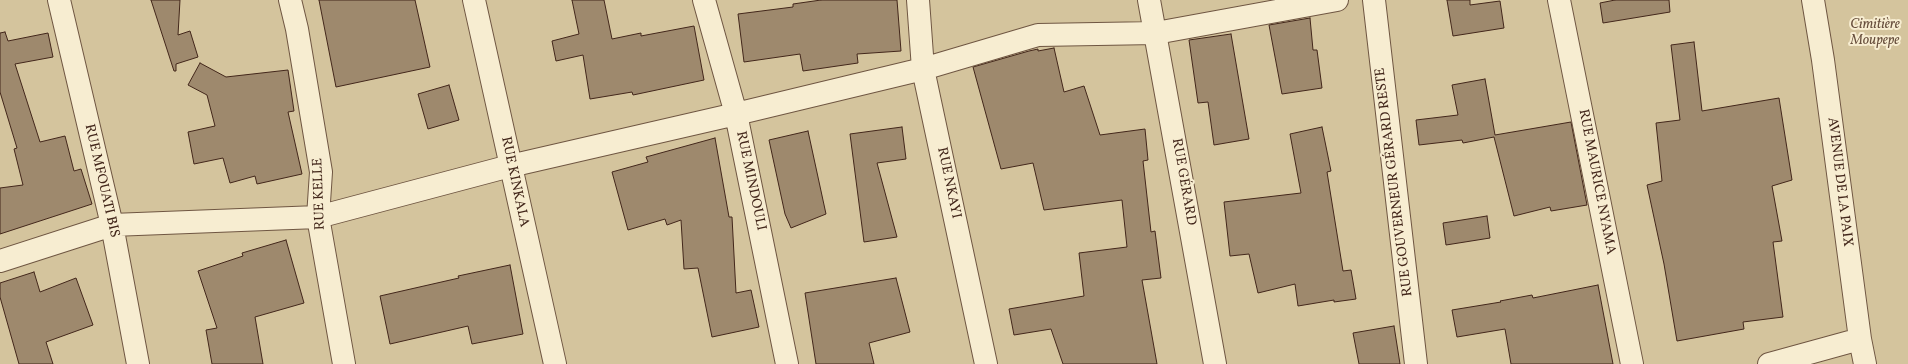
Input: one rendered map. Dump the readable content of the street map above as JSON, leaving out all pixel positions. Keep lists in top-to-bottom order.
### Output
{
  "streets": {
    "street": [
      "RUE MFOUATI BIS",
      "RUE MINDOULI",
      "RUE KINKALA",
      "RUE GÉRARD",
      "RUE GOUVERNEUR GÉRARD RESTE",
      "RUE MAURICE NYAMA",
      "AVENUE DE LA PAIX",
      "RUE NKAYI",
      "RUE KELLE"
    ]
  },
  "parks": ["Cimitière Moupepe"]
}
